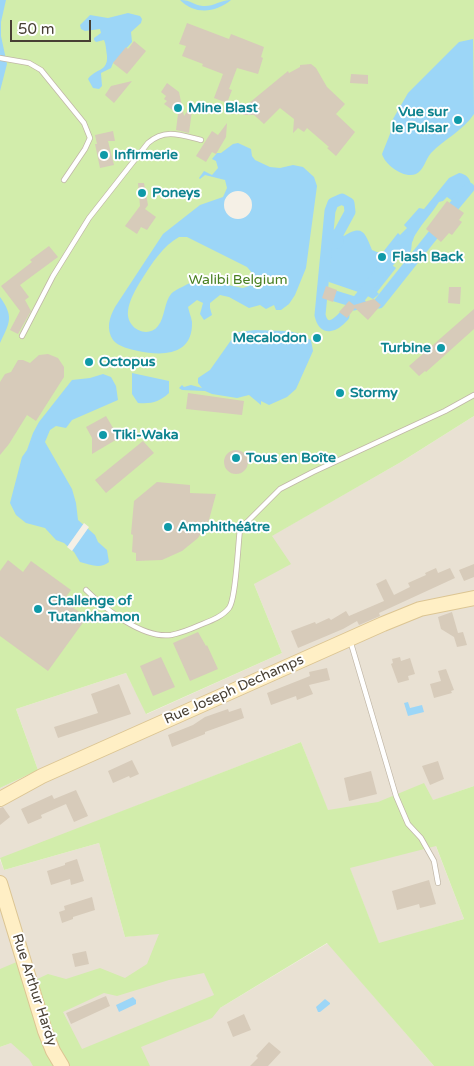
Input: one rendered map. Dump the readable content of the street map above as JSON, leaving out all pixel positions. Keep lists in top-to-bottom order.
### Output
{
  "streets": {
    "street": ["Rue Joseph Dechamps", "Rue Arthur Hardy"]
  },
  "parks": ["Walibi Belgium"],
  "places": [
    "Mine Blast",
    "Vue sur le Pulsar",
    "Infirmerie",
    "Poneys",
    "Flash Back",
    "Mecalodon",
    "Turbine",
    "Octopus",
    "Stormy",
    "Tiki-Waka",
    "Tous en Boîte",
    "Amphithéâtre",
    "Challenge of Tutankhamon"
  ],
  "scale_bar": "50 m"
}
